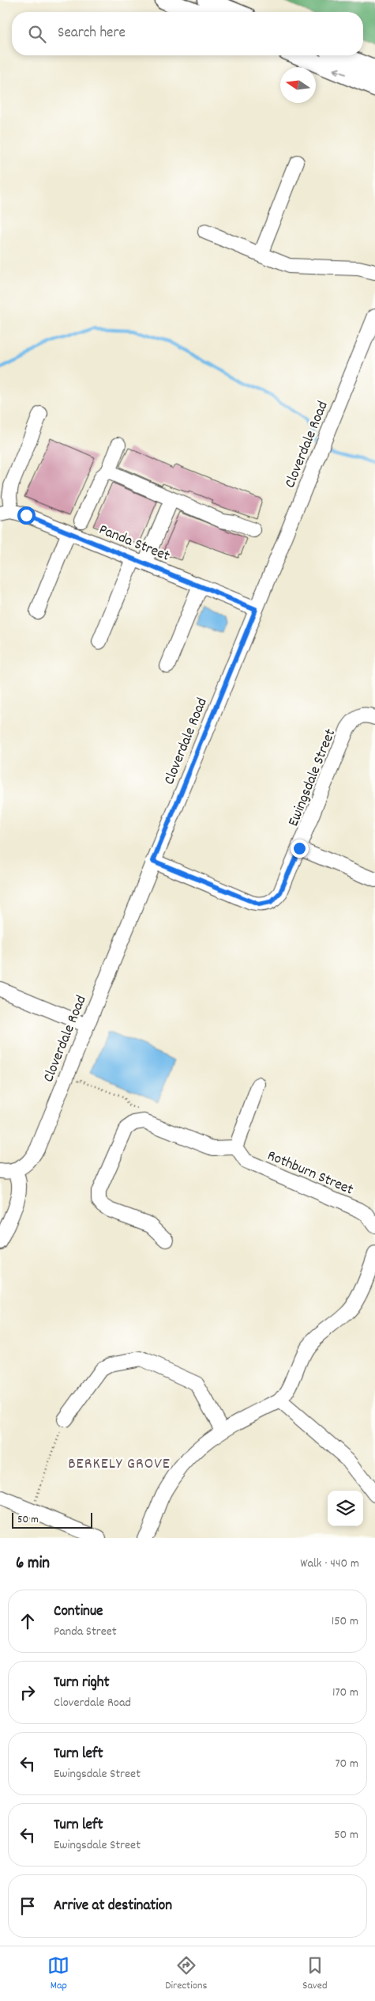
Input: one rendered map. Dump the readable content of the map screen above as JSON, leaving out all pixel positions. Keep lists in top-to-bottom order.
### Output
{
  "streets": {
    "street": [
      "Cloverdale Road",
      "Panda Street",
      "Ewingsdale Street",
      "Rothburn Street"
    ]
  },
  "crossings": [
    ["Cloverdale Road", "Panda Street"],
    ["Cloverdale Road", "Ewingsdale Street"]
  ],
  "districts": ["BERKELY GROVE"],
  "scale_bar": "50 m",
  "north": "left",
  "page": {
    "search": "Search here",
    "scale": "50 m",
    "heading": ["6 min", "Walk · 440 m"],
    "list": [
      ["Continue", "Panda Street", "150 m"],
      ["Turn right", "Cloverdale Road", "170 m"],
      ["Turn left", "Ewingsdale Street", "70 m"],
      ["Turn left", "Ewingsdale Street", "50 m"],
      "Arrive at destination"
    ],
    "nav": ["Map", "Directions", "Saved"]
  }
}
